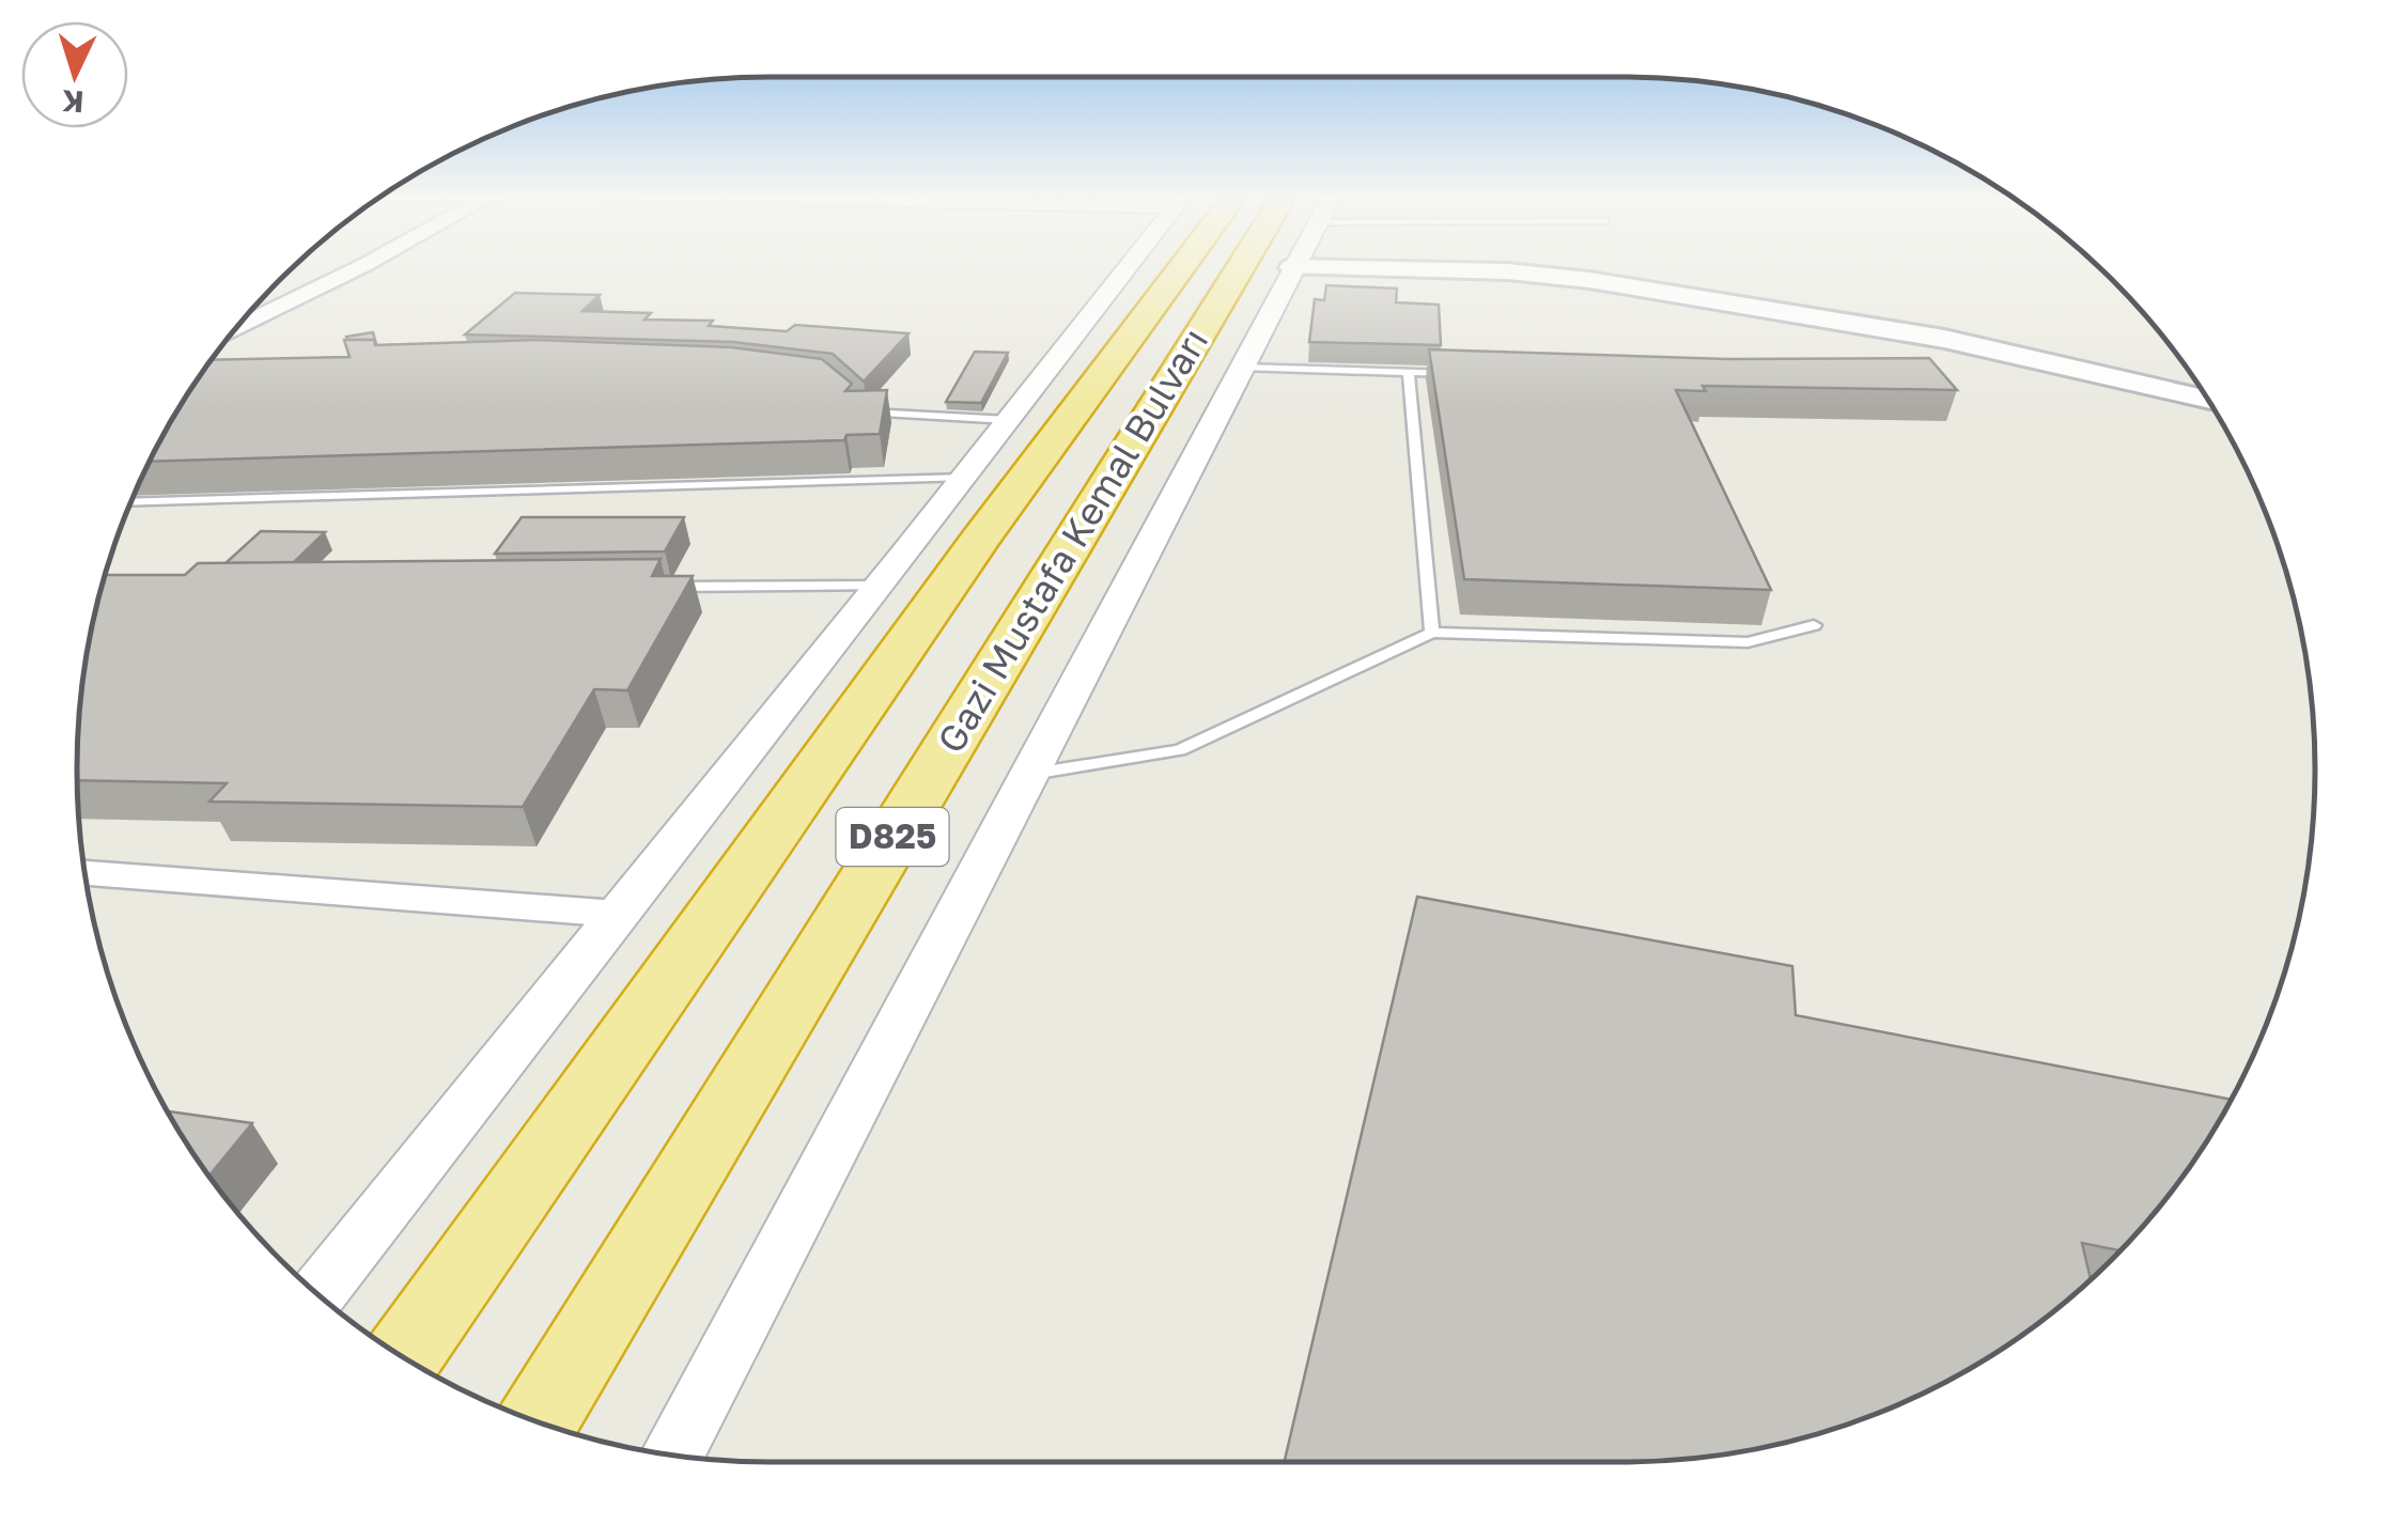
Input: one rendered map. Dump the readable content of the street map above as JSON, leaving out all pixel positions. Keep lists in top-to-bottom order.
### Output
{
  "streets": {
    "highway": ["Gazi Mustafa Kemal Bulvarı", "D825"]
  },
  "north": "bottom"
}
